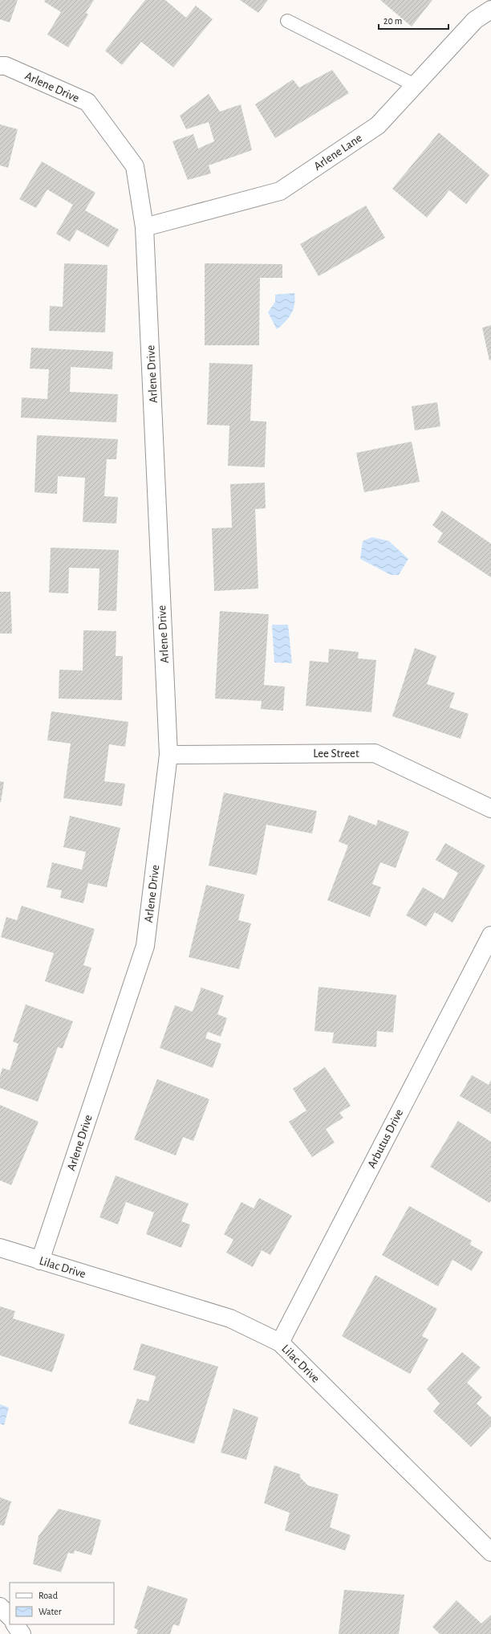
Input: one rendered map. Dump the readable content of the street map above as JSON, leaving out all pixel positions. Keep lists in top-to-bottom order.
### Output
{
  "streets": {
    "street": [
      "Arlene Drive",
      "Arlene Lane",
      "Lee Street",
      "Arbutus Drive",
      "Lilac Drive"
    ]
  },
  "crossings": [
    ["Arlene Drive", "Arlene Lane"],
    ["Arlene Drive", "Lee Street"],
    ["Arlene Drive", "Lilac Drive"],
    ["Arbutus Drive", "Lilac Drive"]
  ],
  "legend": ["Road", "Water"],
  "scale_bar": "20 m"
}
